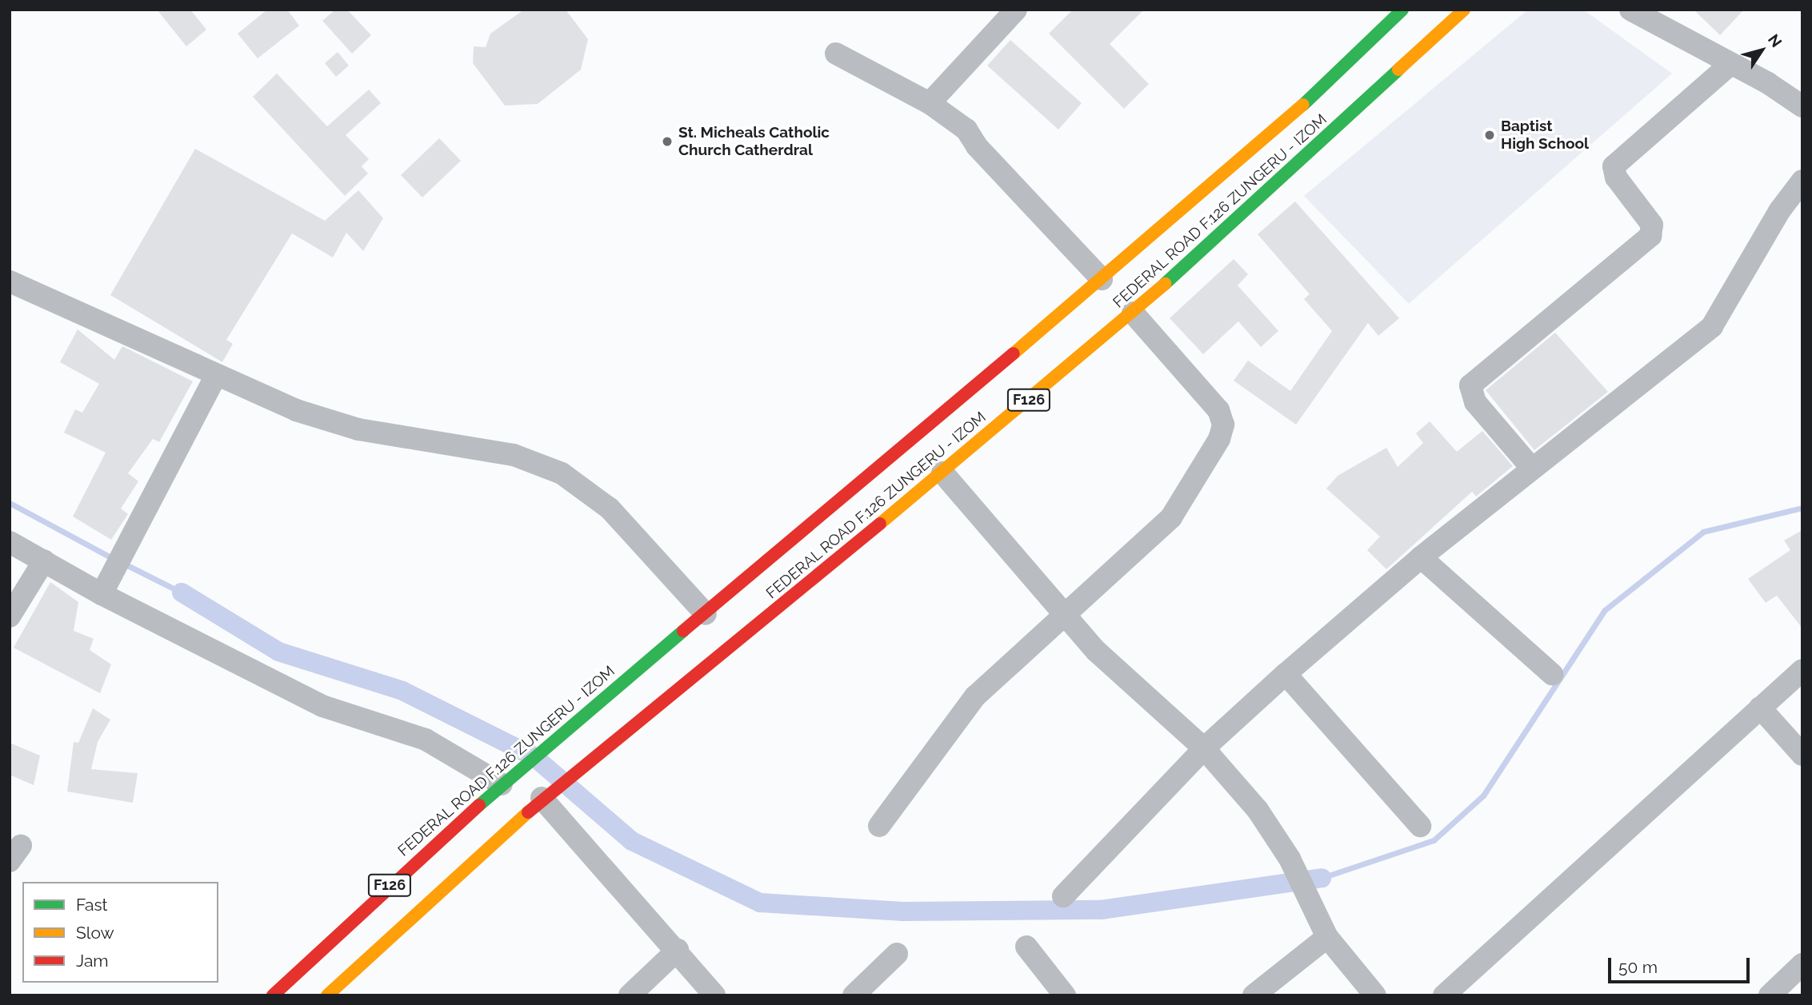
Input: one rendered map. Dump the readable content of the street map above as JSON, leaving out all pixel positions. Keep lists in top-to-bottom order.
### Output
{
  "streets": {
    "main road": ["FEDERAL ROAD F.126 ZUNGERU - IZOM", "F126"]
  },
  "places": ["Baptist High School", "St. Micheals Catholic Church Catherdral"],
  "legend": ["Fast", "Slow", "Jam"],
  "scale_bar": "50 m",
  "north": "top right"
}
